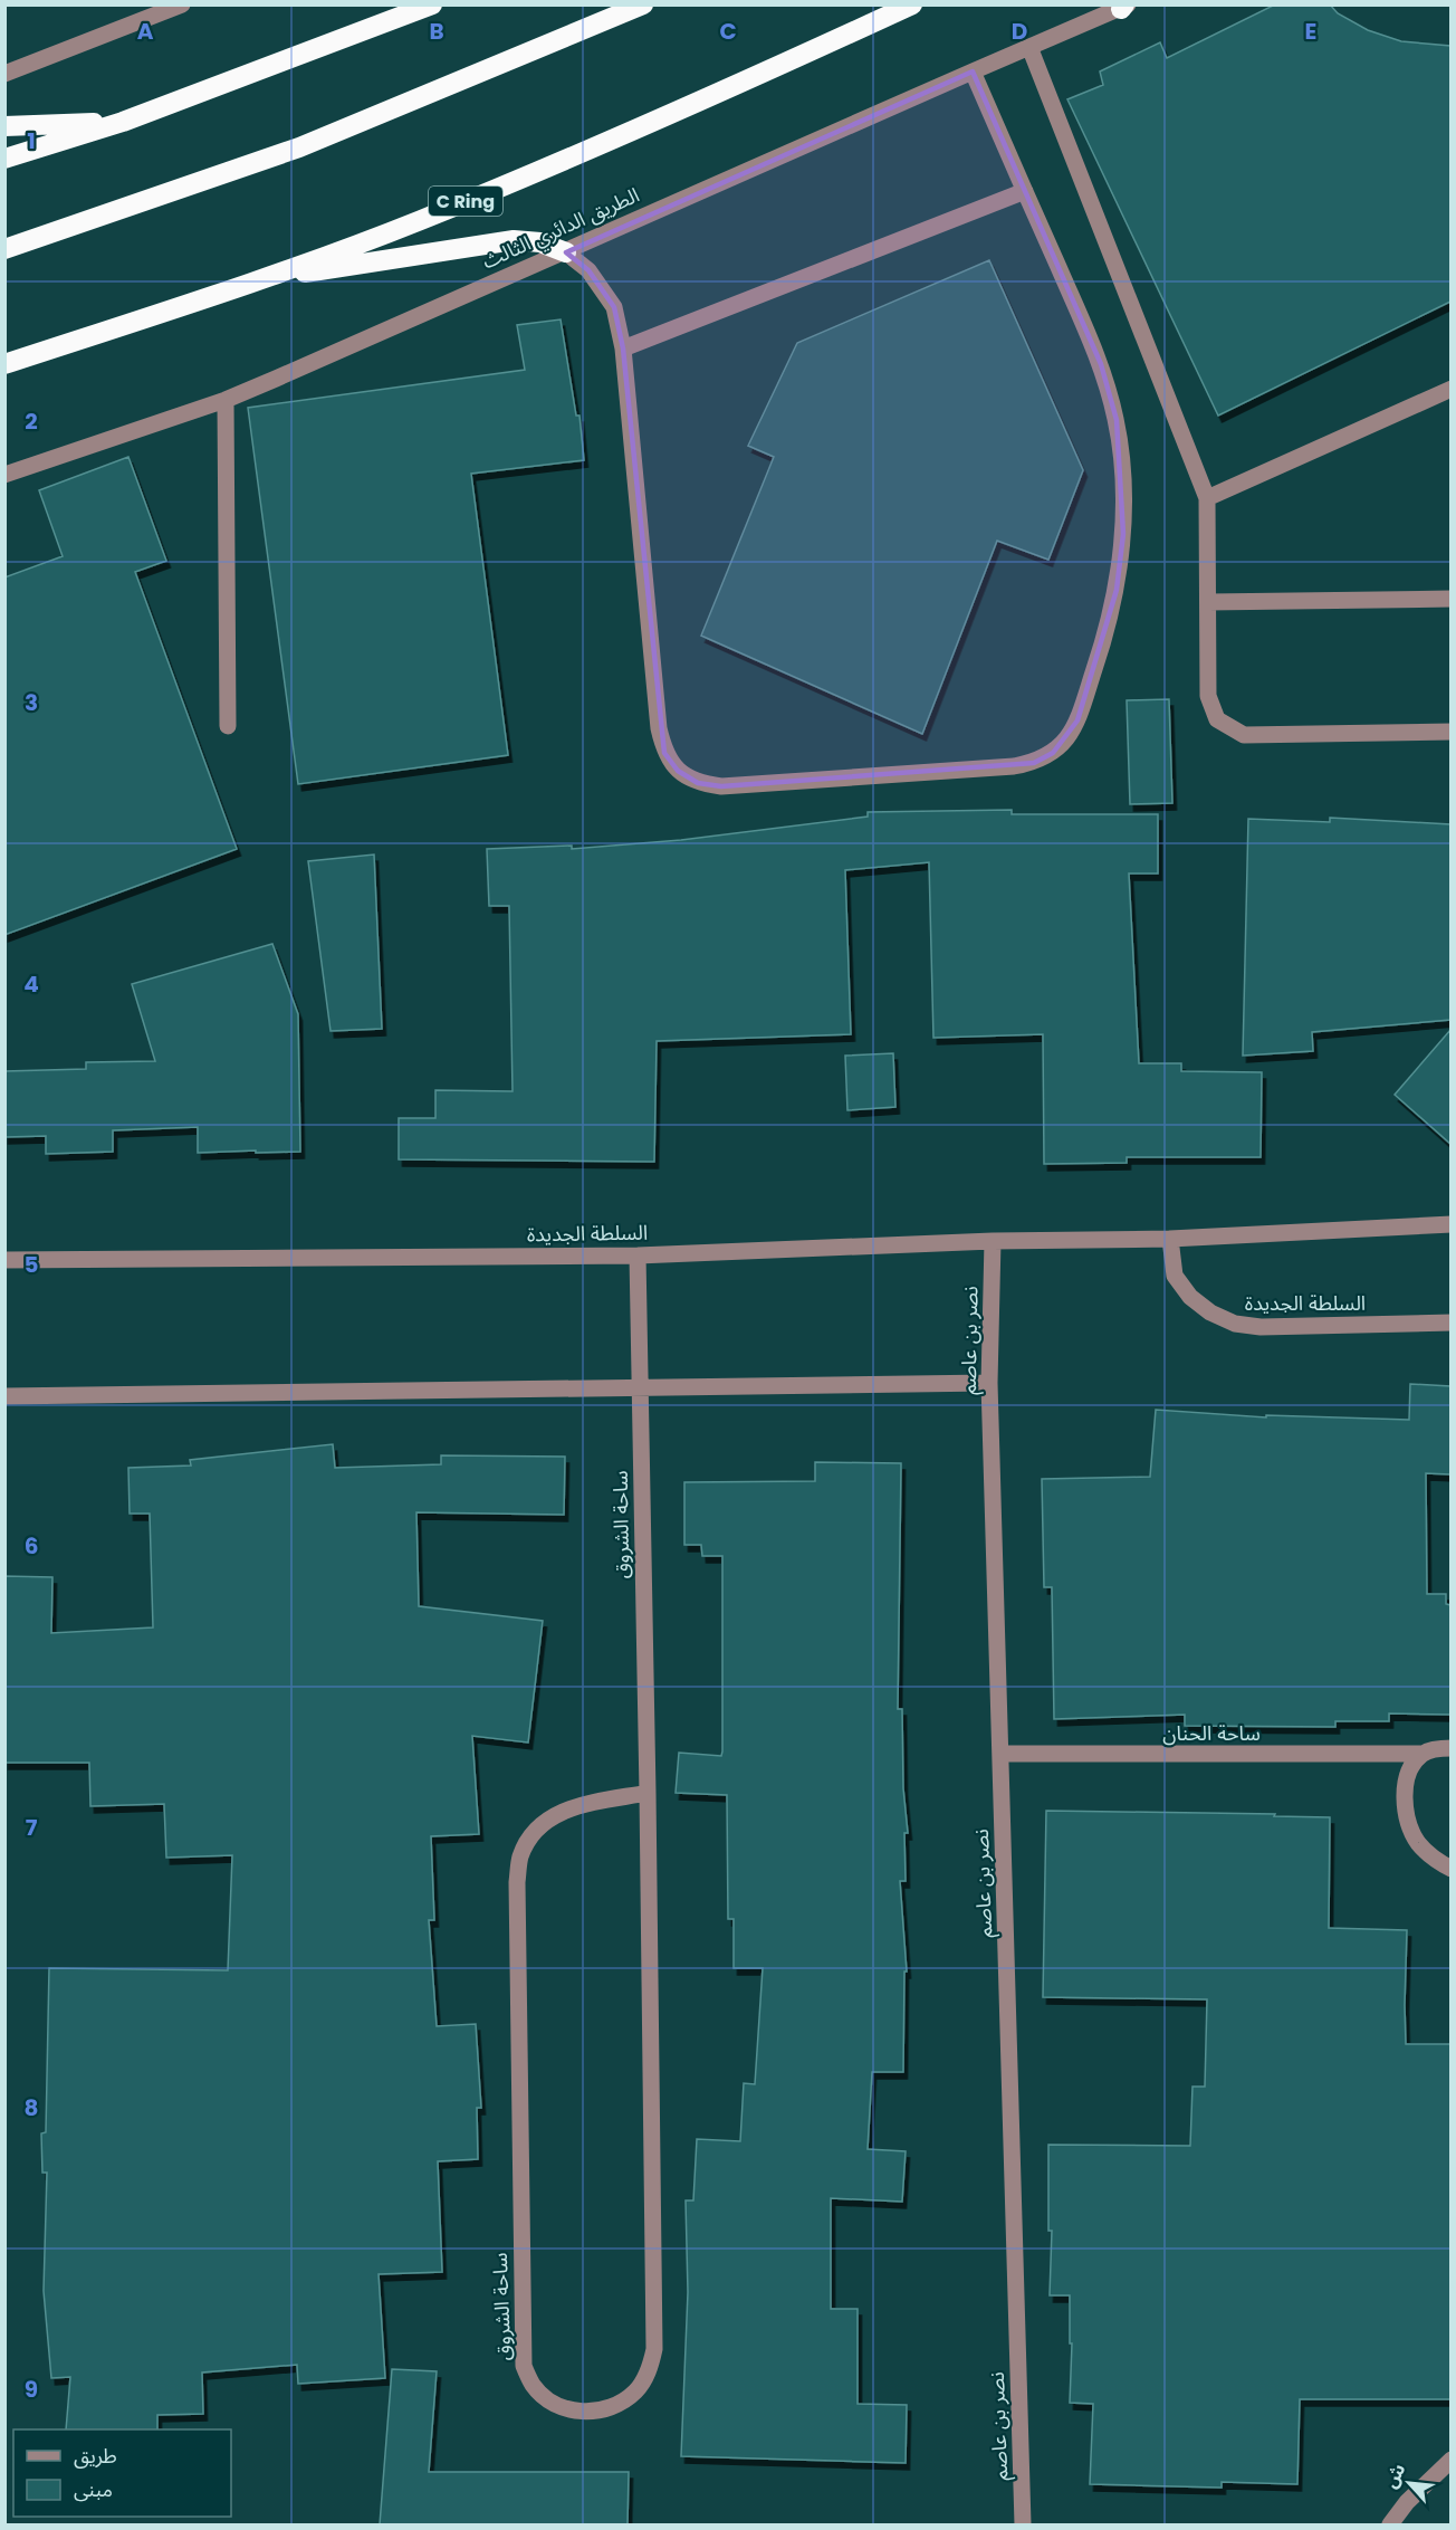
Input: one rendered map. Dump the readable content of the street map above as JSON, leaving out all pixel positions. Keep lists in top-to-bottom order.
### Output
{
  "streets": {
    "highway": ["C Ring"],
    "street": [
      "الطريق الدائري الثالث",
      "السلطة الجديدة",
      "نصر بن عاصم",
      "ساحة الشروق",
      "ساحة الحنان"
    ]
  },
  "crossings": [
    ["السلطة الجديدة", "نصر بن عاصم"],
    ["السلطة الجديدة", "ساحة الشروق"],
    ["نصر بن عاصم", "ساحة الحنان"]
  ],
  "legend": ["طريق", "مبنى"],
  "north": "top left",
  "grid": {
    "columns": [
      "A",
      "B",
      "C",
      "D",
      "E"
    ],
    "rows": [
      "1",
      "2",
      "3",
      "4",
      "5",
      "6",
      "7",
      "8",
      "9"
    ]
  }
}
